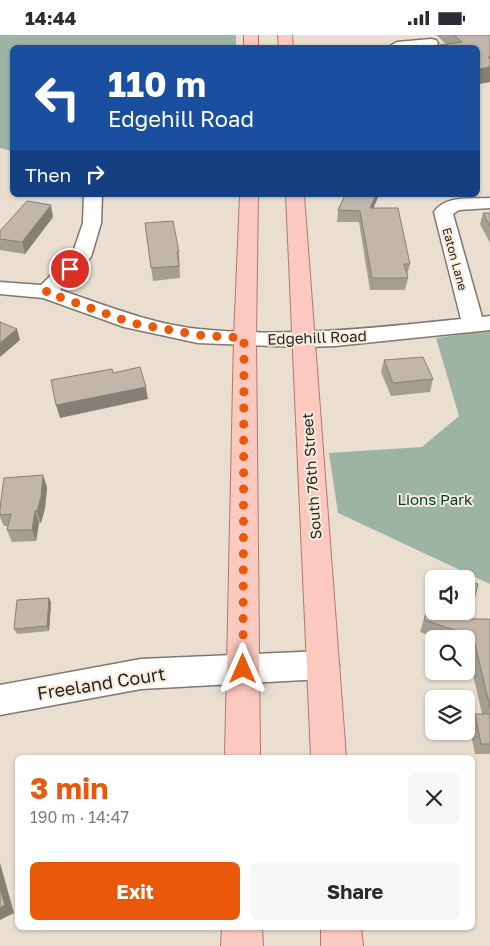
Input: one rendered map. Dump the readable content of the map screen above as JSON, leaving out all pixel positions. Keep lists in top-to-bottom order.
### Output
{
  "streets": {
    "main road": ["South 76th Street"],
    "street": ["Eaton Lane", "Edgehill Road", "Freeland Court"]
  },
  "crossings": [
    ["Eaton Lane", "Edgehill Road"],
    ["Edgehill Road", "South 76th Street"],
    ["South 76th Street", "Freeland Court"]
  ],
  "parks": ["Lions Park"],
  "page": {
    "status": "14:44",
    "turn": ["110 m", "Edgehill Road"],
    "then": "Then",
    "heading": ["3 min", "190 m · 14:47"],
    "buttons": ["Exit", "Share"]
  }
}
